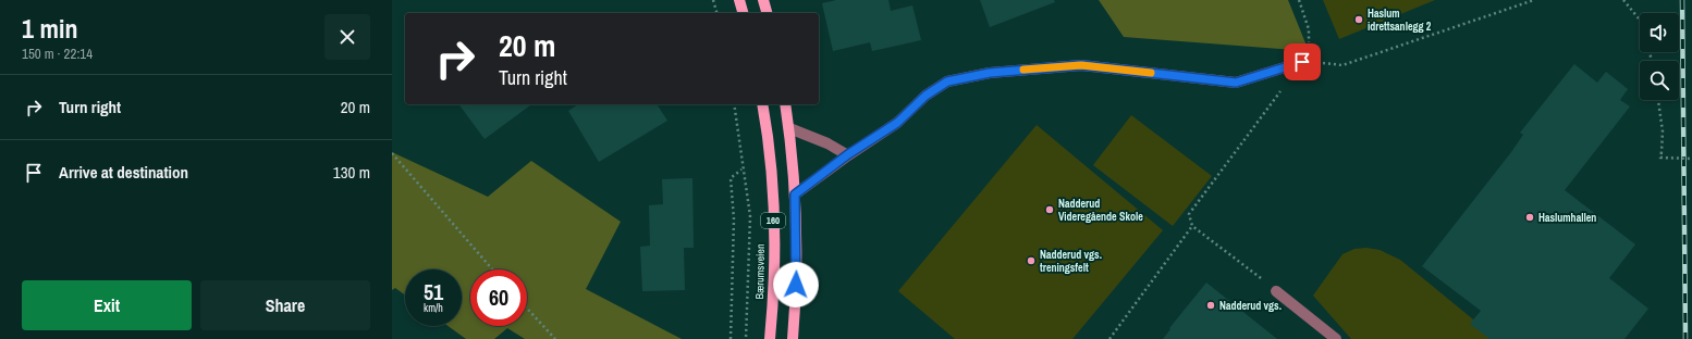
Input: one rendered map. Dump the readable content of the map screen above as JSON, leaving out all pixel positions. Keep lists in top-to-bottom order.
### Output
{
  "streets": {
    "main road": ["160", "Bærumsveien"]
  },
  "places": [
    "Haslum idrettsanlegg 2",
    "Nadderud Videregående Skole",
    "Haslumhallen",
    "Nadderud vgs. treningsfelt",
    "Nadderud vgs."
  ],
  "page": {
    "heading": ["1 min", "150 m · 22:14"],
    "turn": ["20 m", "Turn right"],
    "list": [
      {
        "name": "Turn right",
        "value": "20 m"
      },
      {
        "name": "Arrive at destination",
        "value": "130 m"
      }
    ],
    "speed": "51 km/h",
    "limit": "60",
    "buttons": ["Exit", "Share"]
  }
}
